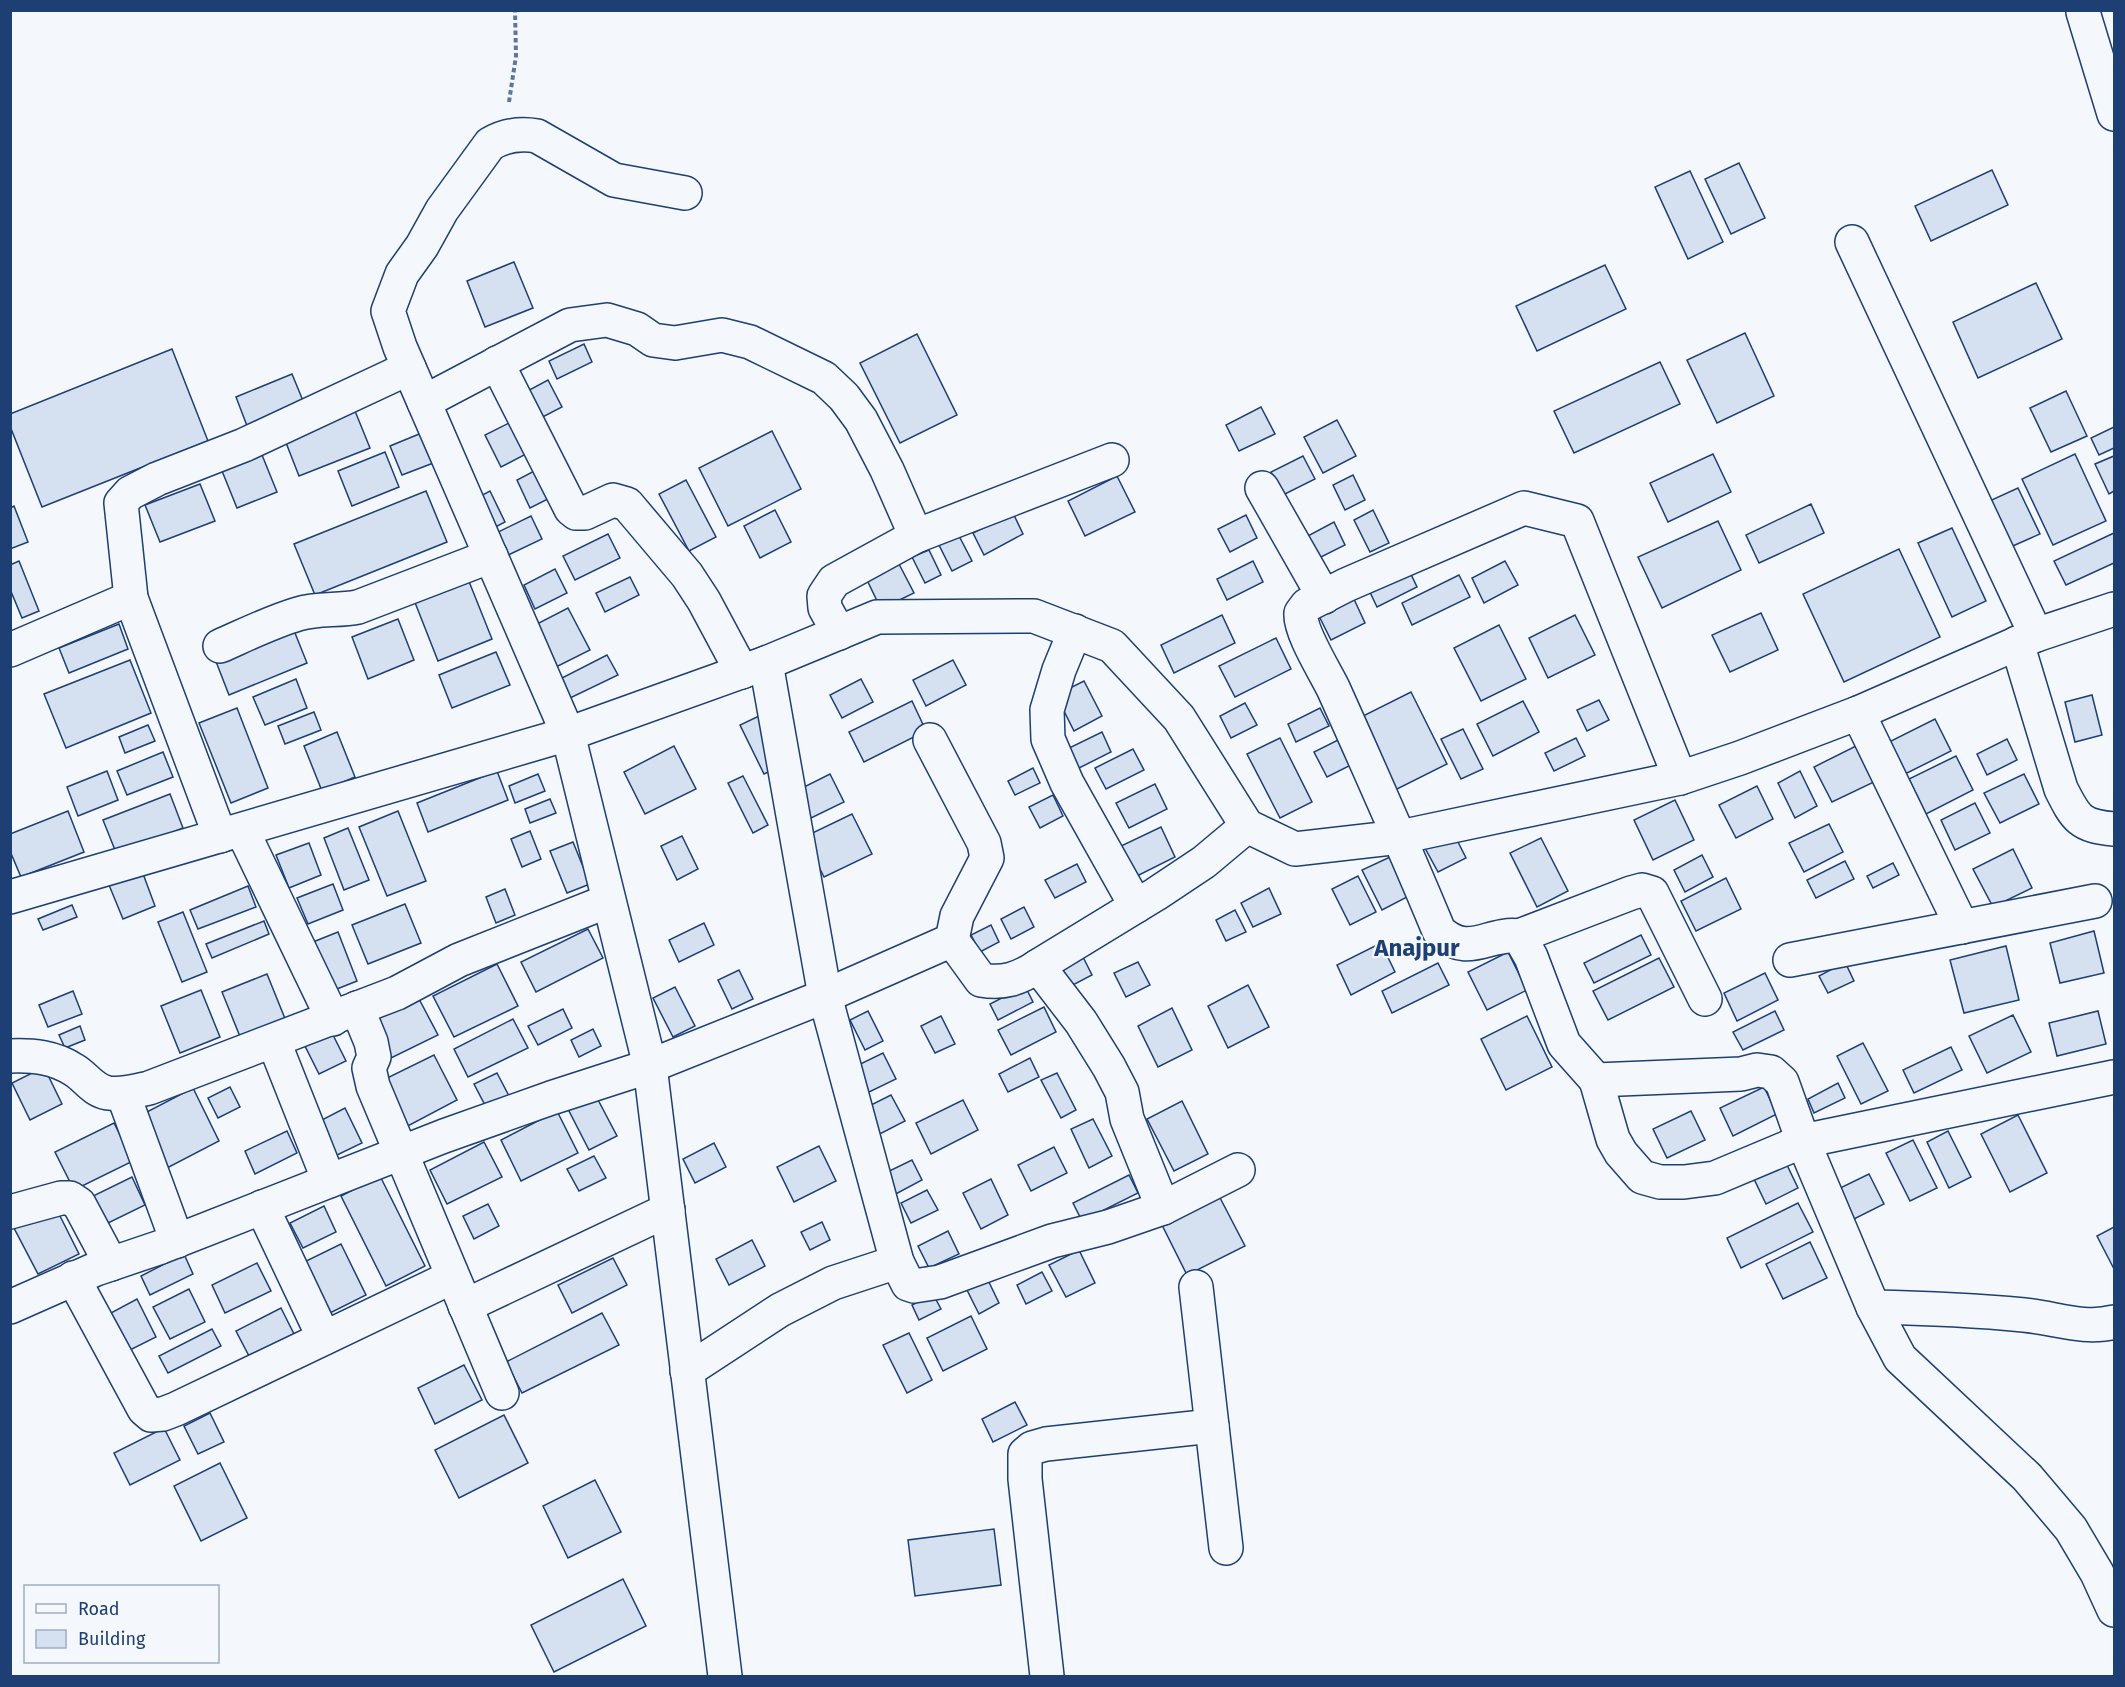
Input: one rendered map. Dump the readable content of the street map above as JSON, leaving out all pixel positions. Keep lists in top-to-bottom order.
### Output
{
  "districts": ["Anajpur"],
  "legend": ["Road", "Building"]
}
